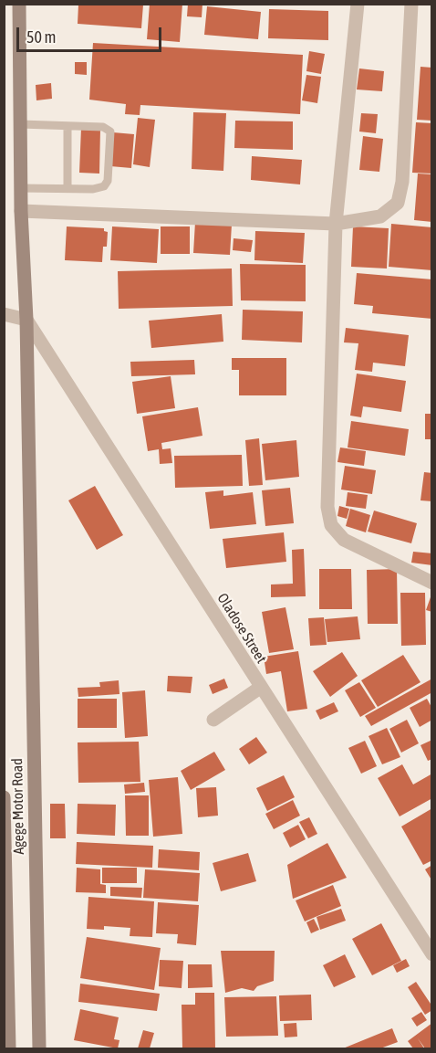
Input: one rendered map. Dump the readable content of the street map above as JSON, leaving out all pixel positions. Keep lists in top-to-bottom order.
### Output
{
  "streets": {
    "main road": ["Agege Motor Road"],
    "street": ["Oladose Street"]
  },
  "crossings": [
    ["Oladose Street", "Agege Motor Road"]
  ],
  "scale_bar": "50 m"
}
